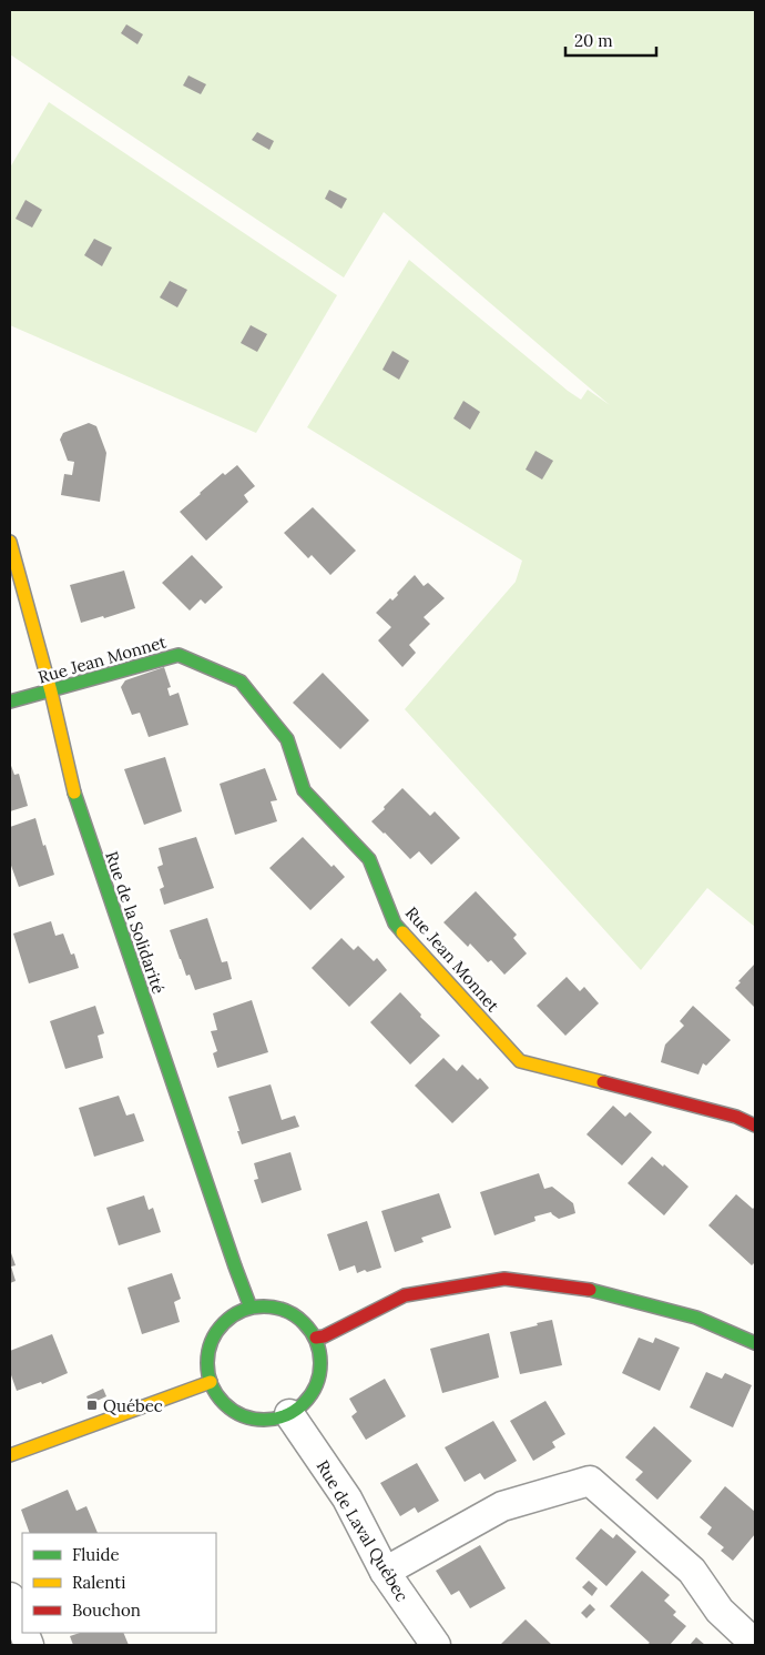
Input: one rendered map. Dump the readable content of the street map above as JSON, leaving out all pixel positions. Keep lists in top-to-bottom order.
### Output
{
  "streets": {
    "street": ["Rue Jean Monnet", "Rue de la Solidarité", "Rue de Laval Québec"]
  },
  "crossings": [
    ["Rue Jean Monnet", "Rue de la Solidarité"],
    ["Rue de la Solidarité", "Rue de Laval Québec"]
  ],
  "places": {
    "transit": ["Québec"]
  },
  "legend": ["Fluide", "Ralenti", "Bouchon"],
  "scale_bar": "20 m"
}
